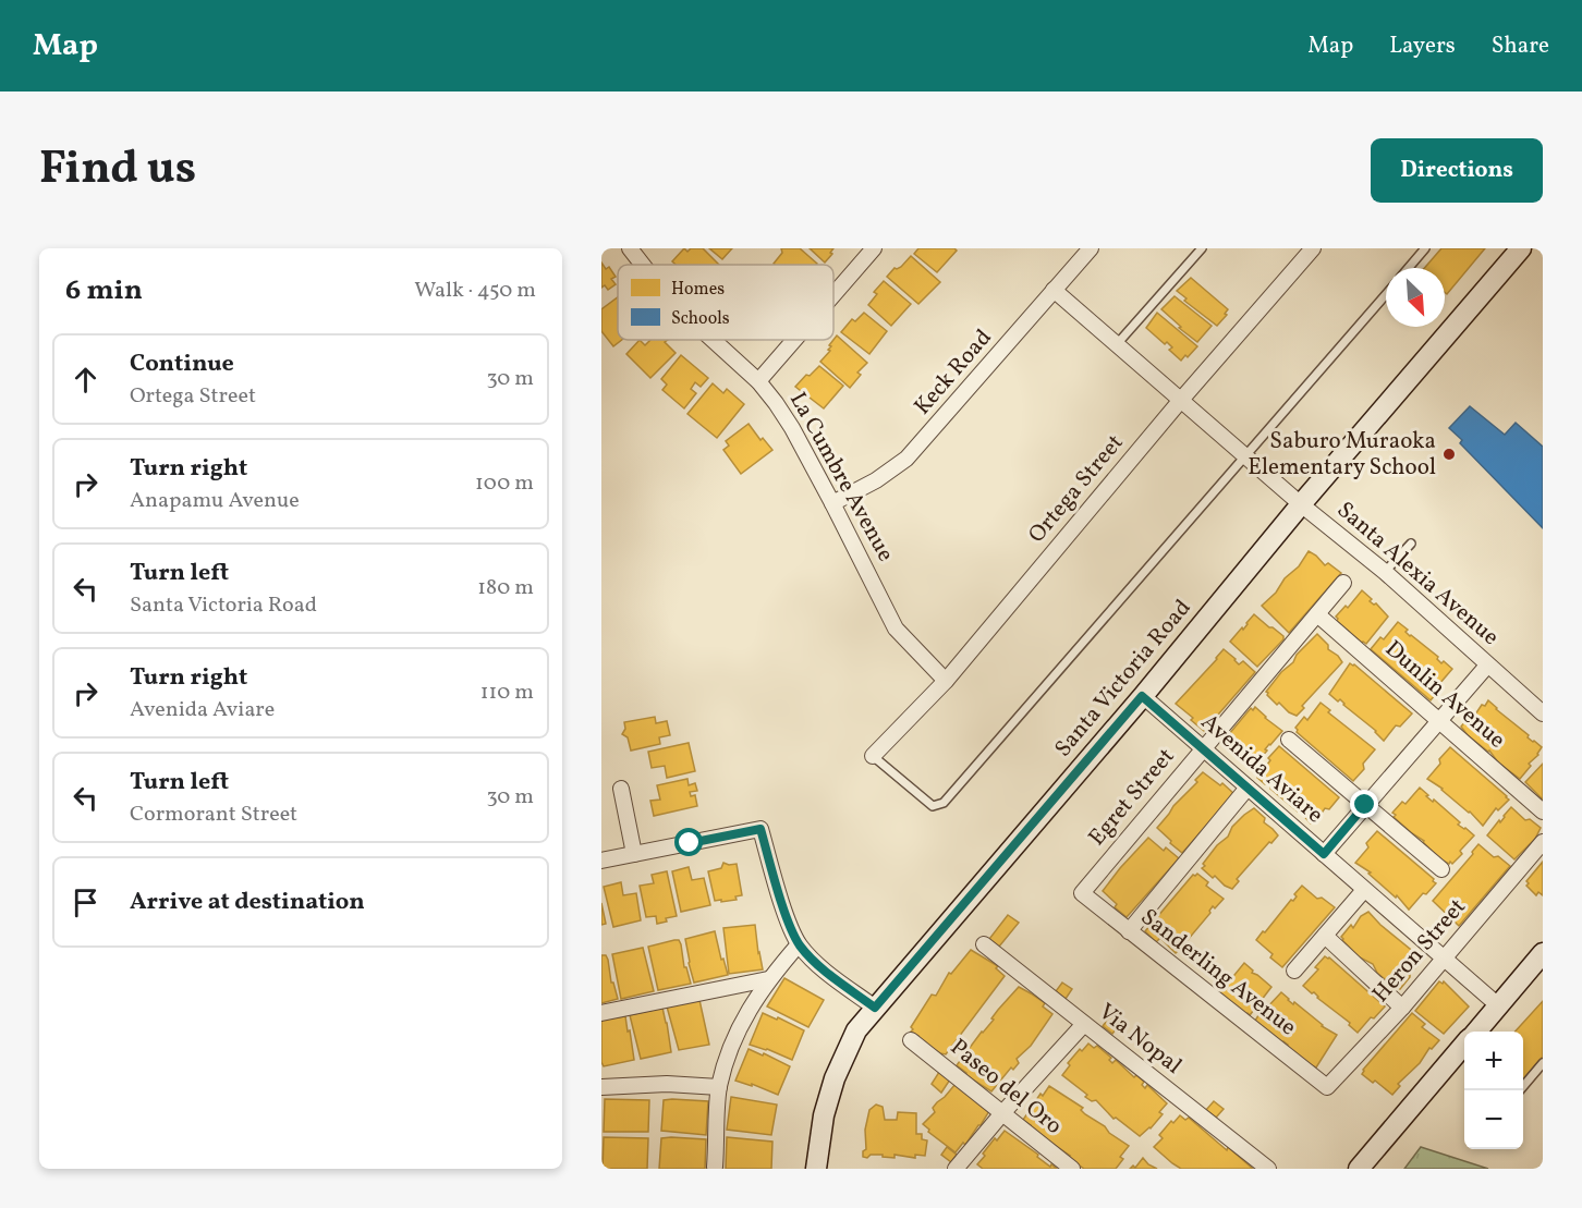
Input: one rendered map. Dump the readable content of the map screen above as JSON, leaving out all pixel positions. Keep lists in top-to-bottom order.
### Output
{
  "streets": {
    "street": [
      "Keck Road",
      "La Cumbre Avenue",
      "Ortega Street",
      "Santa Alexia Avenue",
      "Santa Victoria Road",
      "Dunlin Avenue",
      "Avenida Aviare",
      "Egret Street",
      "Heron Street",
      "Sanderling Avenue",
      "Via Nopal",
      "Paseo del Oro"
    ]
  },
  "crossings": [
    ["Keck Road", "La Cumbre Avenue"],
    ["Keck Road", "Santa Alexia Avenue"],
    ["La Cumbre Avenue", "Ortega Street"],
    ["Ortega Street", "Santa Alexia Avenue"],
    ["Santa Alexia Avenue", "Santa Victoria Road"],
    ["Santa Victoria Road", "Avenida Aviare"],
    ["Dunlin Avenue", "Egret Street"],
    ["Avenida Aviare", "Egret Street"],
    ["Avenida Aviare", "Heron Street"],
    ["Egret Street", "Sanderling Avenue"],
    ["Heron Street", "Sanderling Avenue"]
  ],
  "places": ["Saburo Muraoka Elementary School"],
  "legend": ["Homes", "Schools"],
  "north": "bottom right",
  "page": {
    "header": "Map",
    "nav": ["Map", "Layers", "Share"],
    "title": "Find us",
    "buttons": "Directions",
    "heading": ["6 min", "Walk · 450 m"],
    "list": [
      ["Continue", "Ortega Street", "30 m"],
      ["Turn right", "Anapamu Avenue", "100 m"],
      ["Turn left", "Santa Victoria Road", "180 m"],
      ["Turn right", "Avenida Aviare", "110 m"],
      ["Turn left", "Cormorant Street", "30 m"],
      "Arrive at destination"
    ],
    "map_buttons": ["+", "−"]
  }
}
